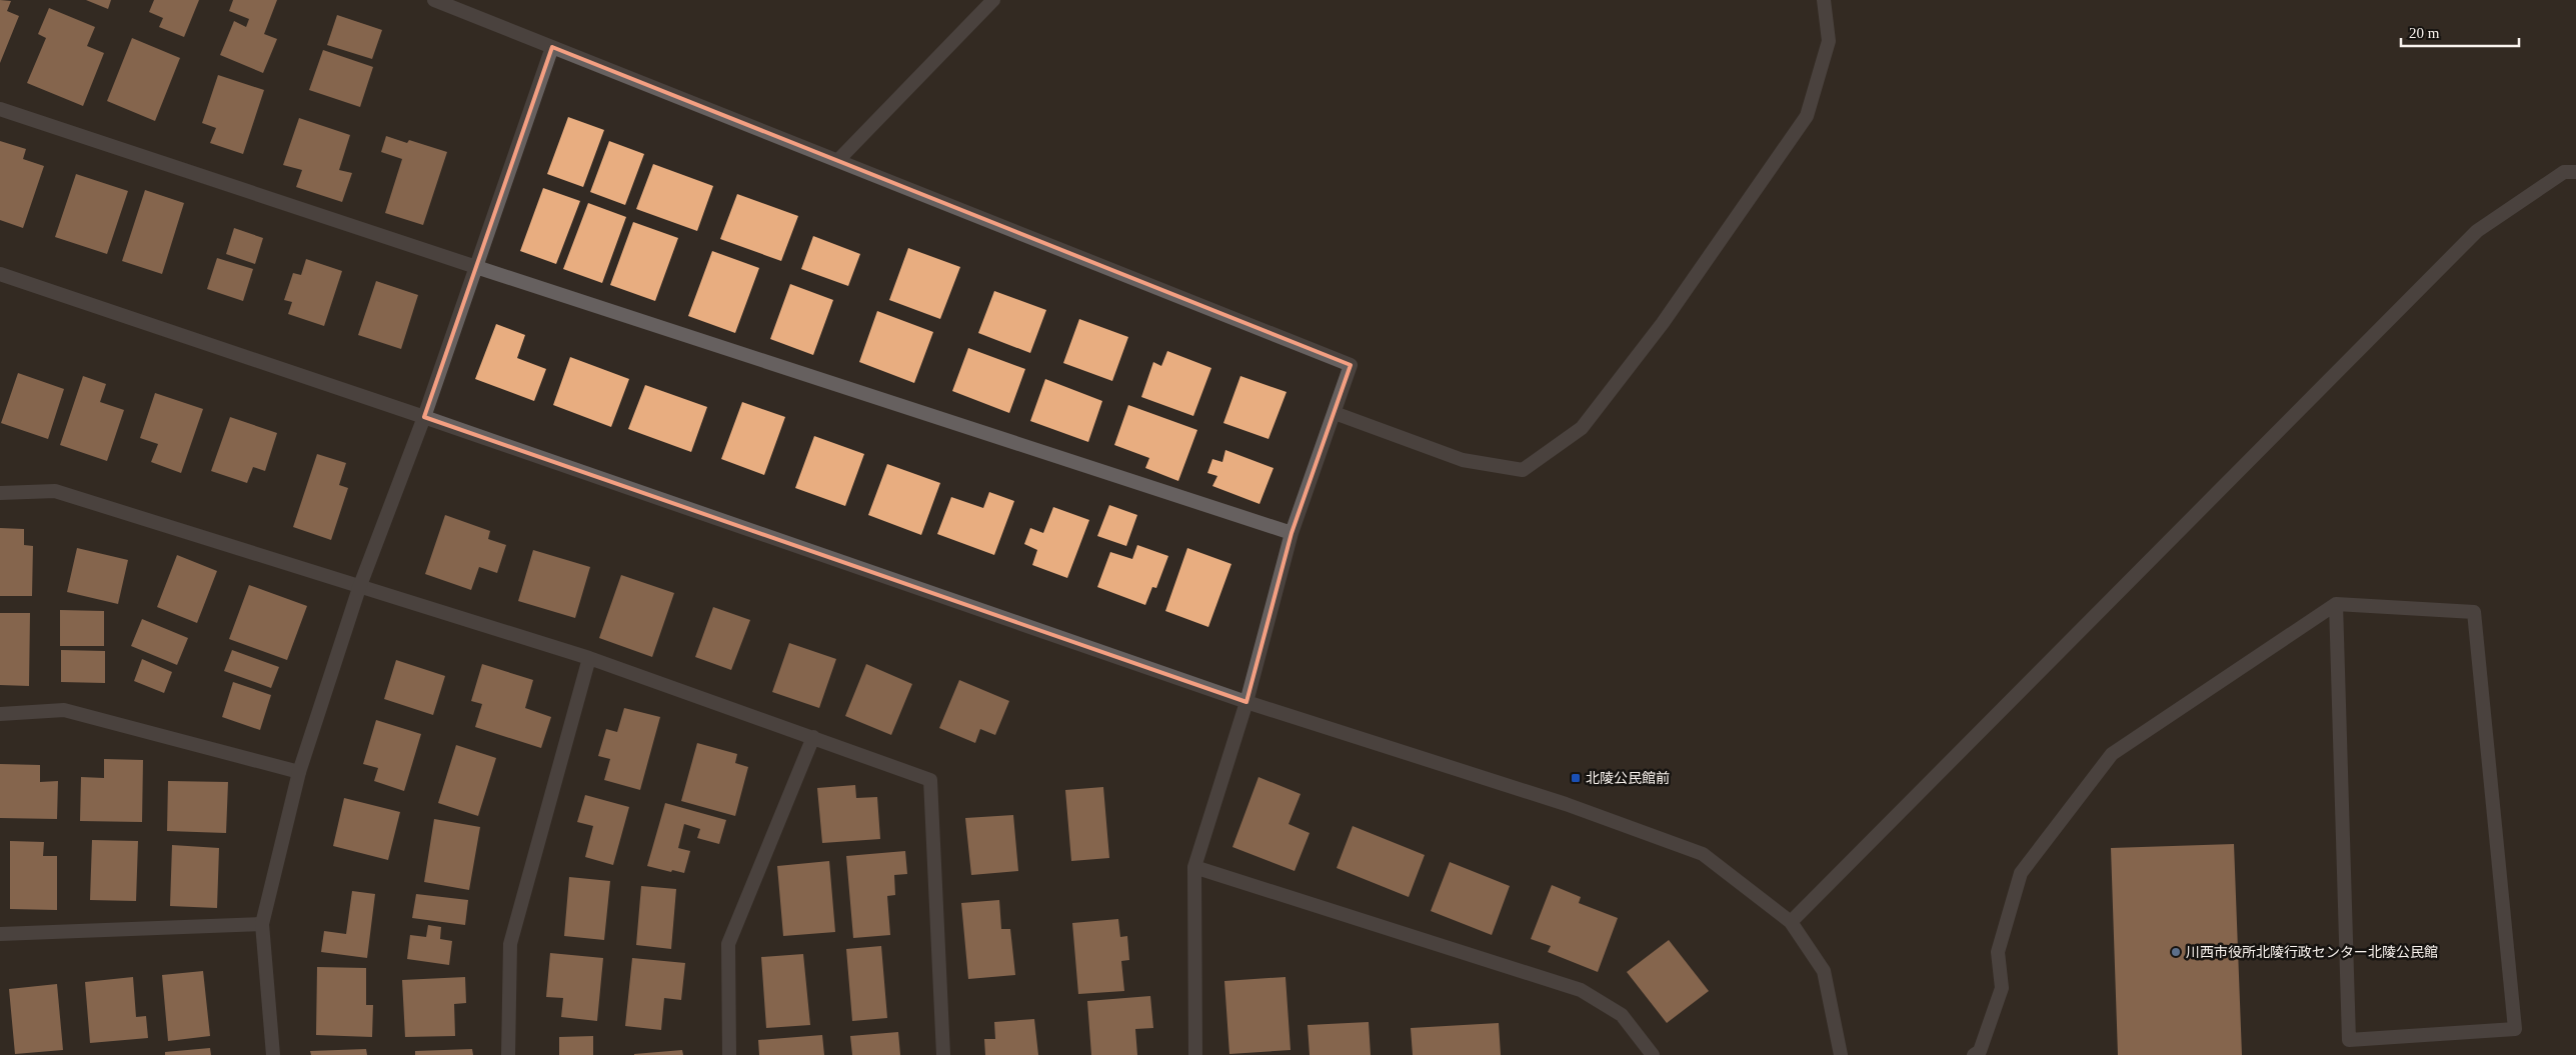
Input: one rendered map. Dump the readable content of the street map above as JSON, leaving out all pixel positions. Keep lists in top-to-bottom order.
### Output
{
  "places": {
    "transit": ["北陵公民館前"],
    "other": ["川西市役所北陵行政センター北陵公民館"]
  },
  "scale_bar": "20 m"
}
